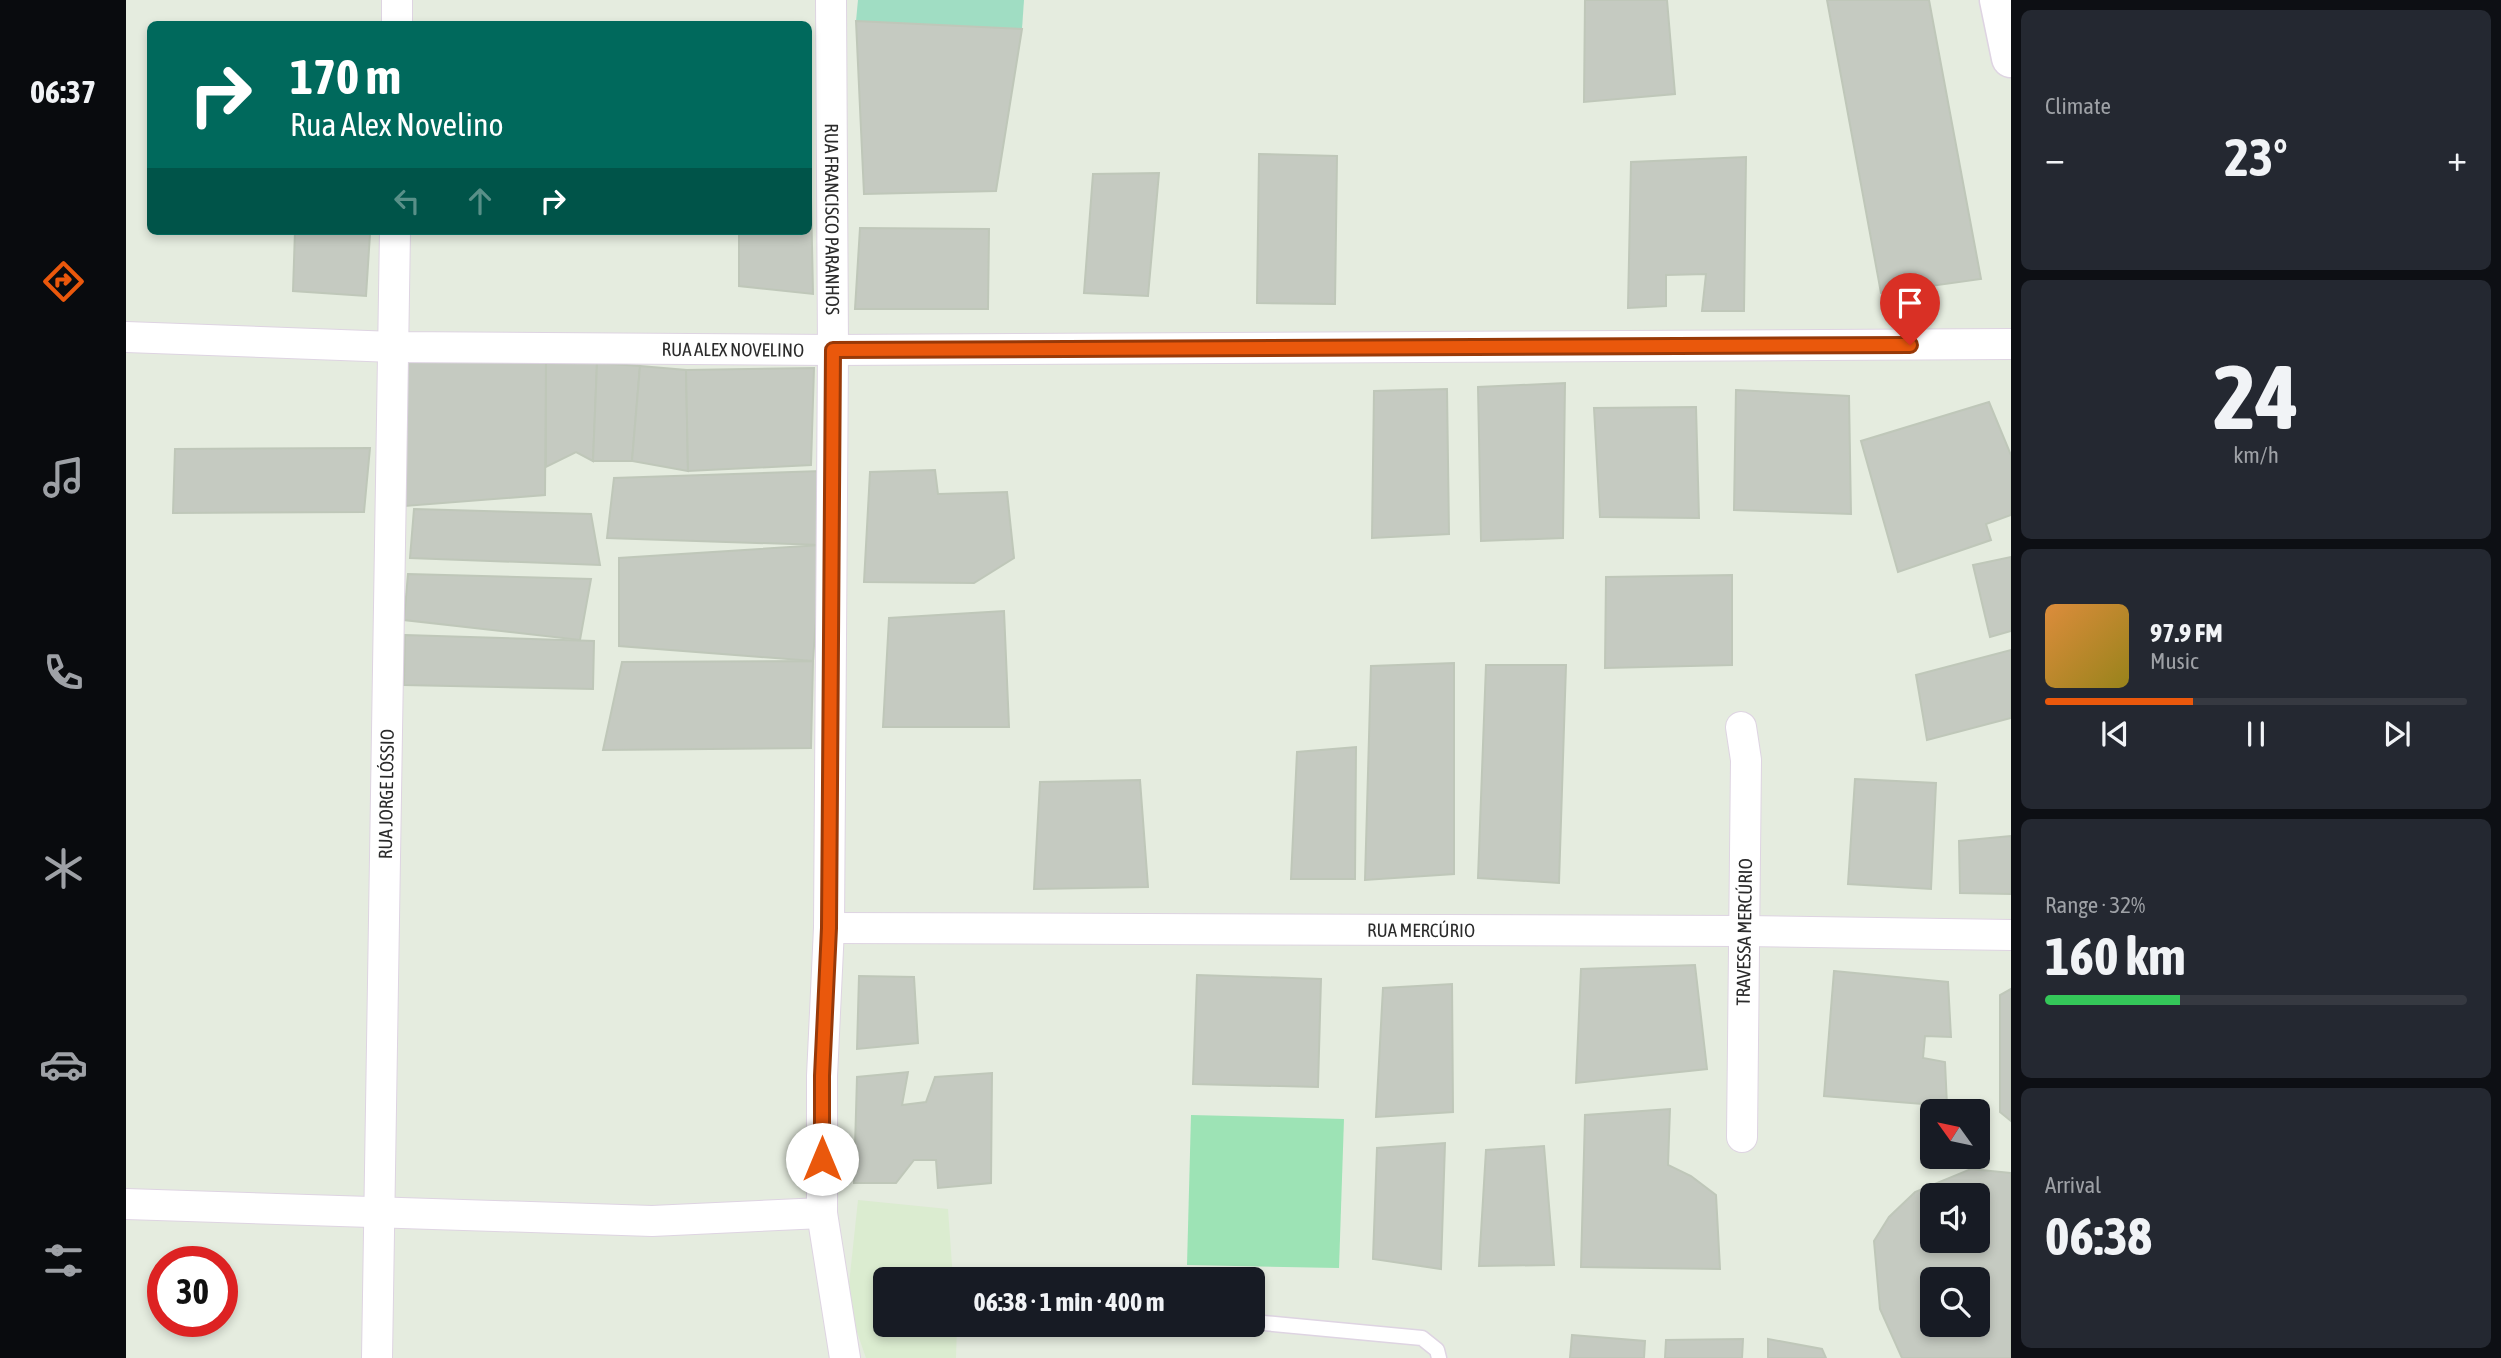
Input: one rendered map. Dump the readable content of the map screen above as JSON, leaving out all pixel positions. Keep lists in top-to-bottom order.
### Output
{
  "streets": {
    "street": [
      "RUA FRANCISCO PARANHOS",
      "RUA ALEX NOVELINO",
      "RUA JORGE LÓSSIO",
      "RUA MERCÚRIO",
      "TRAVESSA MERCÚRIO"
    ]
  },
  "crossings": [
    ["RUA FRANCISCO PARANHOS", "RUA ALEX NOVELINO"],
    ["RUA FRANCISCO PARANHOS", "RUA MERCÚRIO"],
    ["RUA ALEX NOVELINO", "RUA JORGE LÓSSIO"],
    ["RUA MERCÚRIO", "TRAVESSA MERCÚRIO"]
  ],
  "north": "top left",
  "page": {
    "tabs": "06:37",
    "tile": [
      "Climate",
      ["24", "km/h"],
      ["Range · 32%", "160 km"],
      ["Arrival", "06:38"]
    ],
    "turn": ["170 m", "Rua Alex Novelino"],
    "heat": ["−", "23°", "+"],
    "song": ["97.9 FM", "Music"],
    "limit": "30",
    "trip": "06:38 · 1 min · 400 m"
  }
}
